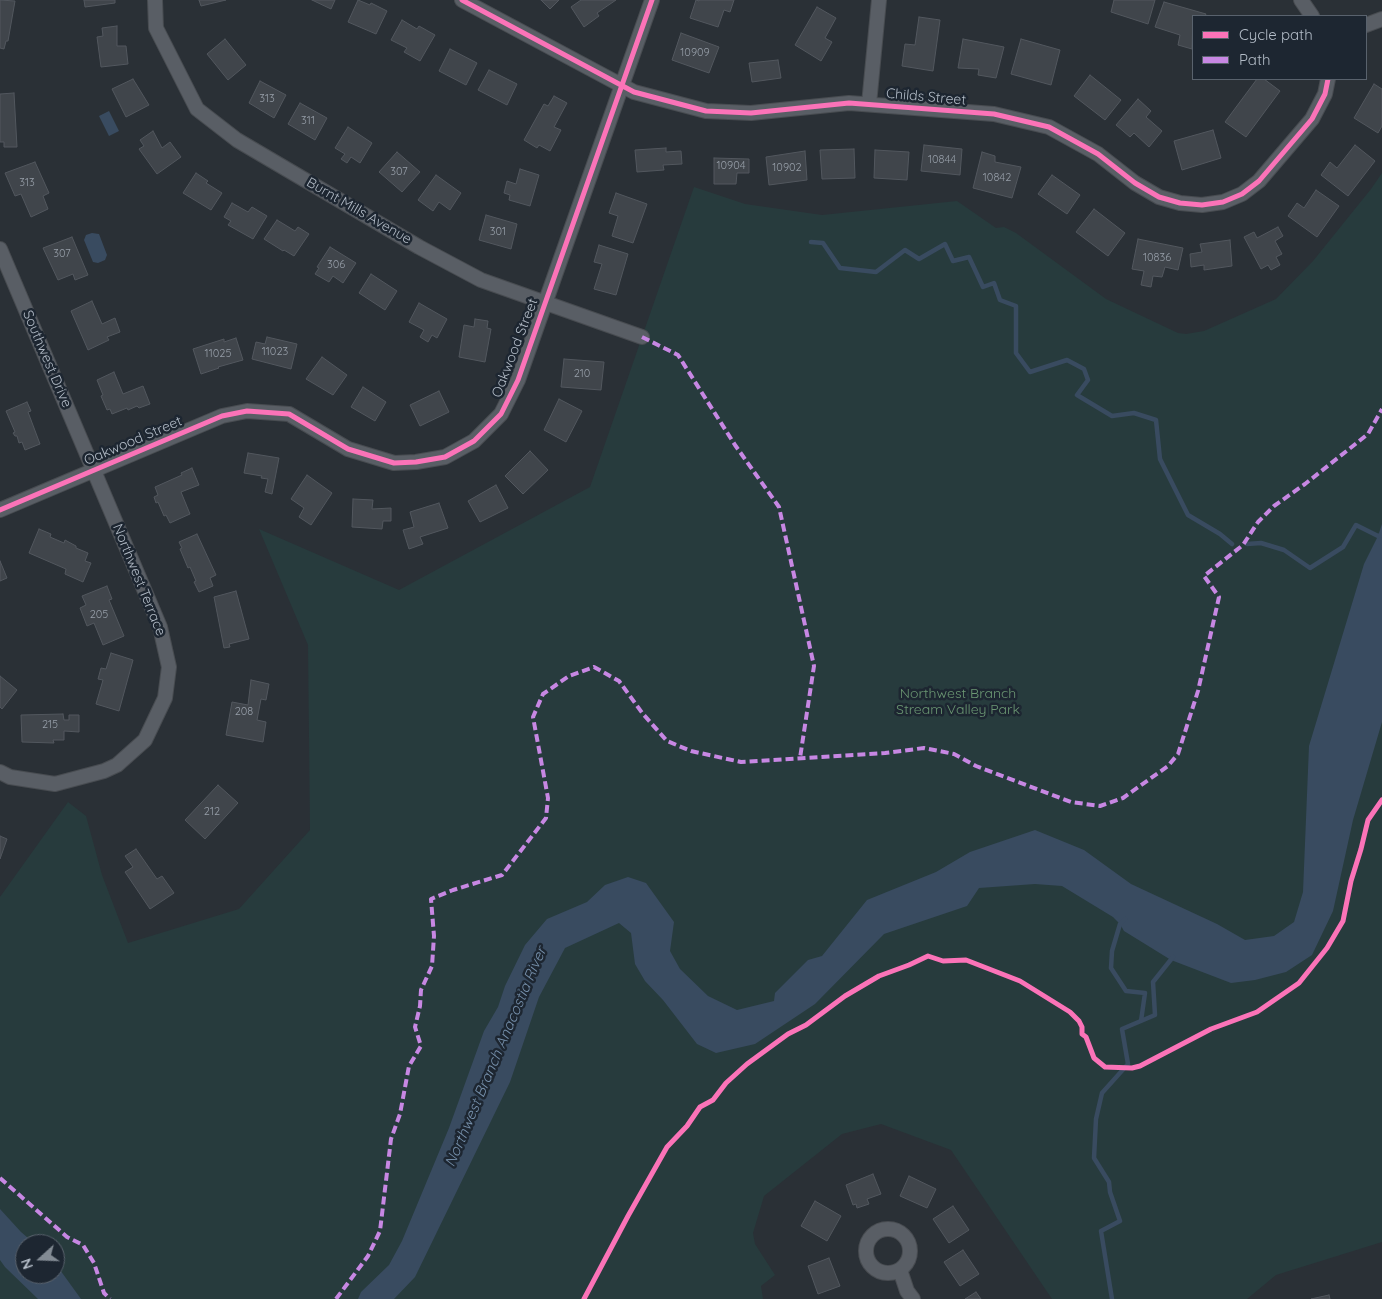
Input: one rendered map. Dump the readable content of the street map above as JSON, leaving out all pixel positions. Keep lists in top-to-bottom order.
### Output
{
  "streets": {
    "street": [
      "Childs Street",
      "Burnt Mills Avenue",
      "Oakwood Street",
      "Southwest Drive",
      "Northwest Terrace"
    ]
  },
  "crossings": [
    ["Childs Street", "Oakwood Street"],
    ["Burnt Mills Avenue", "Oakwood Street"],
    ["Oakwood Street", "Southwest Drive"],
    ["Oakwood Street", "Northwest Terrace"],
    ["Southwest Drive", "Northwest Terrace"]
  ],
  "water": ["Northwest Branch Anacostia River"],
  "parks": ["Northwest Branch Stream Valley Park"],
  "house_numbers": [
    "10909",
    "313",
    "311",
    "10844",
    "10904",
    "10902",
    "307",
    "10842",
    "313",
    "301",
    "307",
    "10836",
    "306",
    "11023",
    "11025",
    "210",
    "205",
    "208",
    "215",
    "212"
  ],
  "legend": ["Cycle path", "Path"],
  "north": "left"
}
